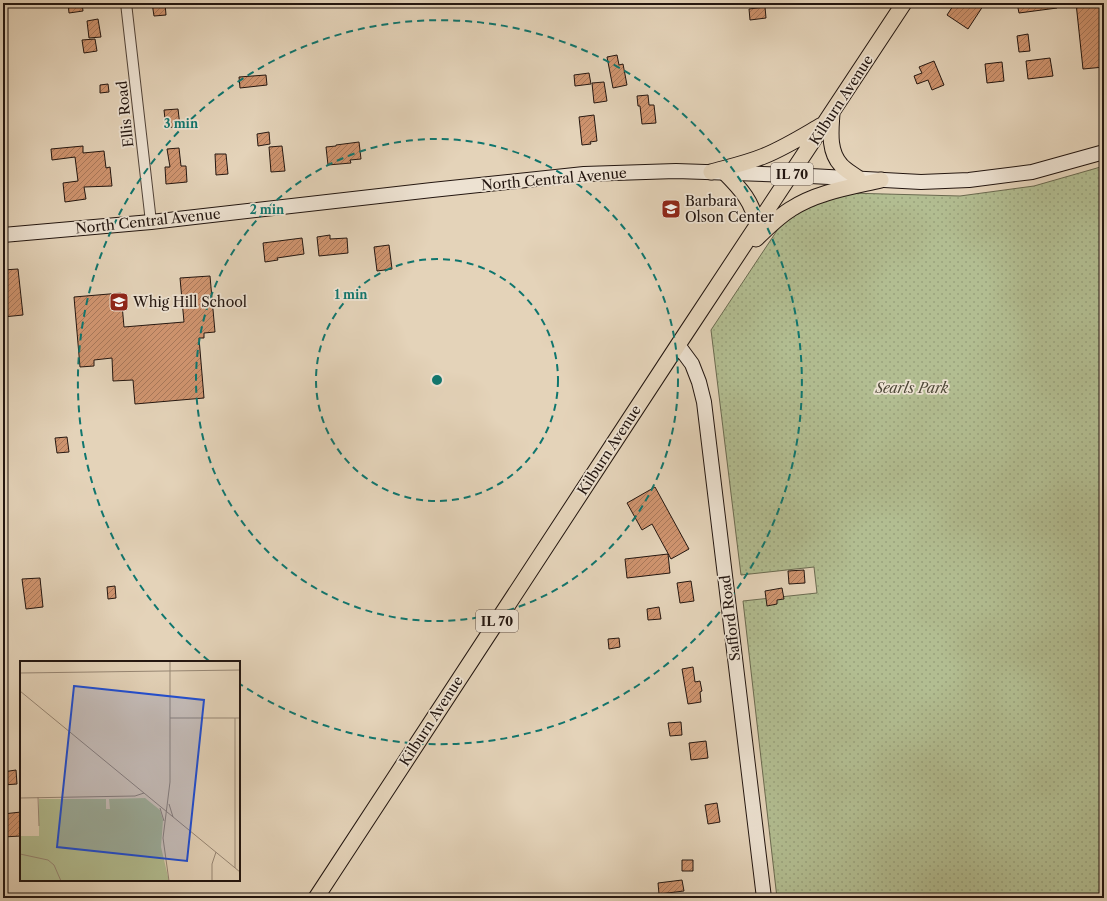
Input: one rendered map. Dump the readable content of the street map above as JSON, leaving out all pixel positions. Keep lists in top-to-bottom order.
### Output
{
  "streets": {
    "main road": [
      "Kilburn Avenue",
      "IL 70",
      "North Central Avenue",
      "Safford Road"
    ],
    "street": ["Ellis Road"]
  },
  "crossings": [
    ["Kilburn Avenue", "North Central Avenue"],
    ["Kilburn Avenue", "Safford Road"],
    ["Ellis Road", "North Central Avenue"]
  ],
  "parks": ["Searls Park"],
  "places": {
    "school or university": ["Barbara Olson Center", "Whig Hill School"]
  },
  "rings": ["3 min", "2 min", "1 min"]
}
